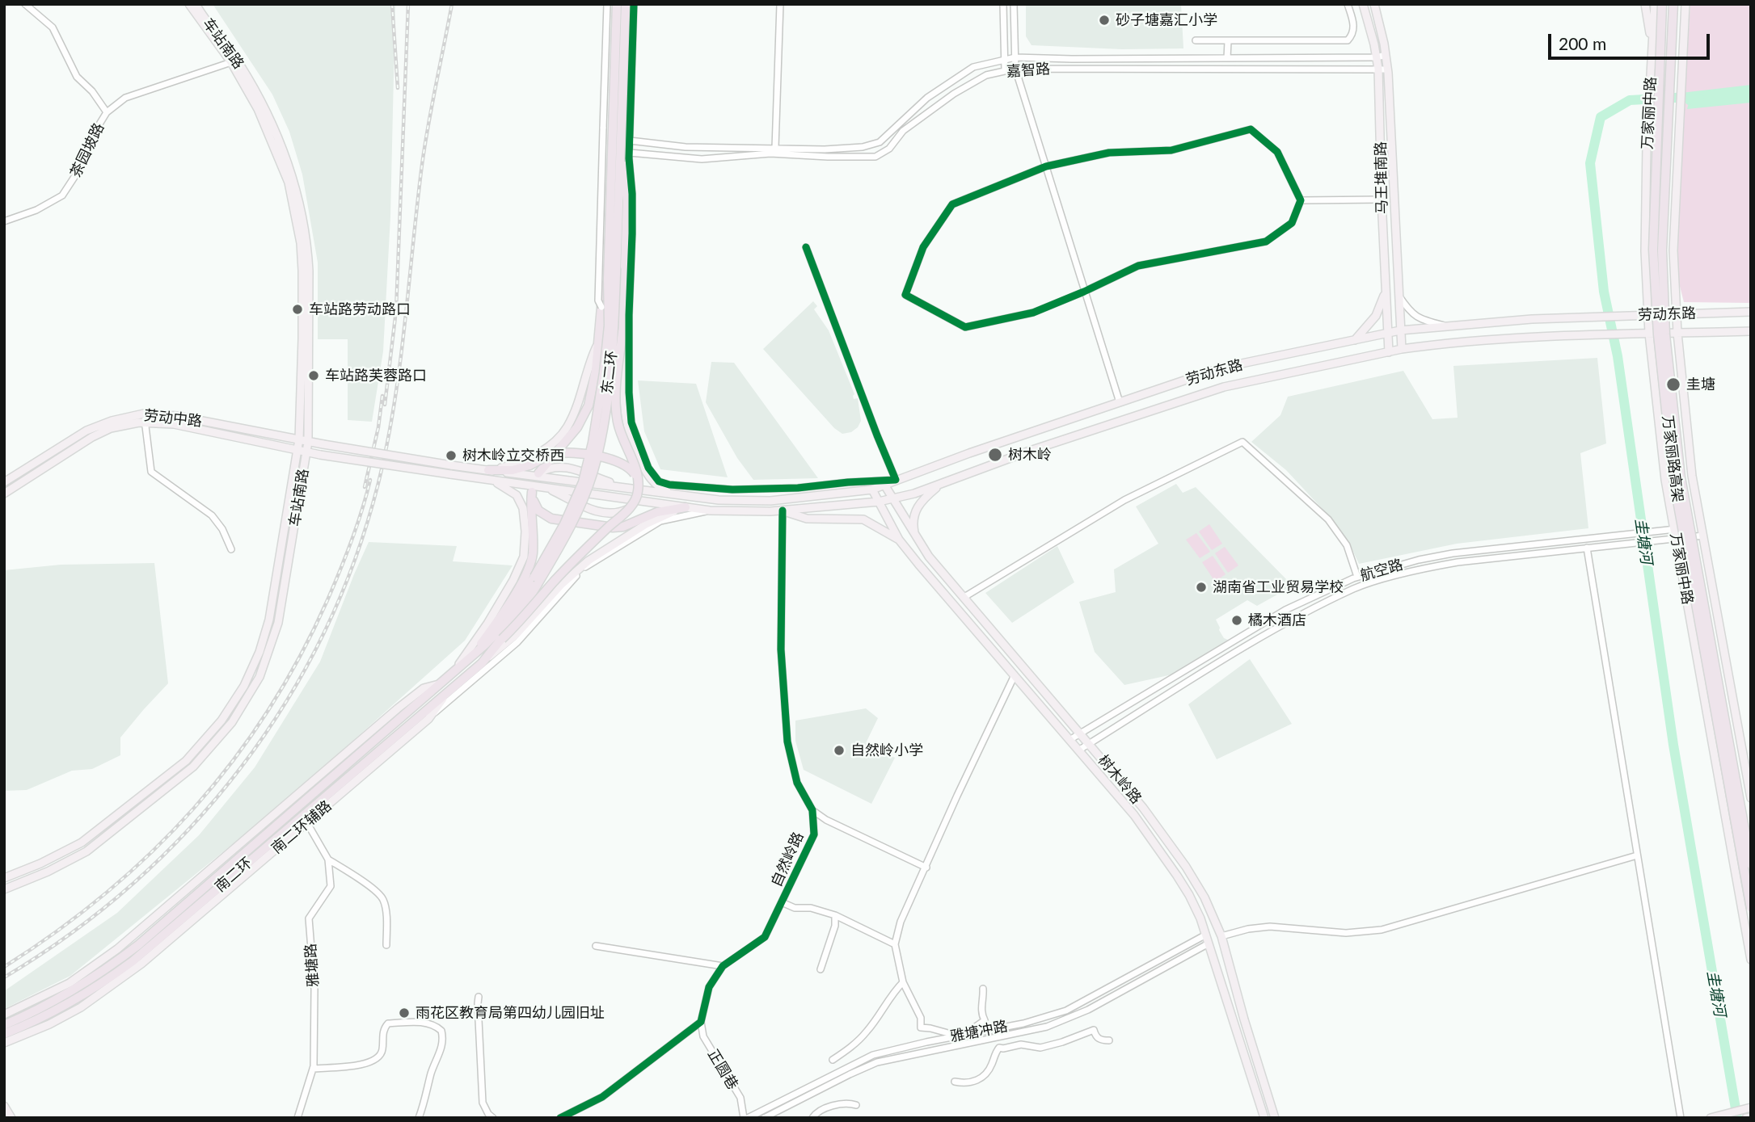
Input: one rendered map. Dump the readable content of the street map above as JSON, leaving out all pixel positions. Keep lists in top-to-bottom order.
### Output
{
  "streets": {
    "highway": ["东二环", "万家丽路高架", "南二环"],
    "main road": [
      "车站南路",
      "万家丽中路",
      "马王堆南路",
      "劳动东路",
      "劳动中路",
      "树木岭路",
      "南二环辅路"
    ],
    "street": [
      "嘉智路",
      "茶园坡路",
      "航空路",
      "自然岭路",
      "雅塘路",
      "雅塘冲路",
      "正圆巷"
    ]
  },
  "crossings": [
    ["车站南路", "茶园坡路"],
    ["车站南路", "劳动中路"],
    ["嘉智路", "马王堆南路"],
    ["万家丽中路", "劳动东路"],
    ["万家丽中路", "航空路"],
    ["马王堆南路", "劳动东路"],
    ["劳动东路", "劳动中路"],
    ["劳动东路", "树木岭路"],
    ["劳动东路", "自然岭路"],
    ["东二环", "南二环辅路"],
    ["东二环", "南二环"],
    ["劳动中路", "自然岭路"],
    ["航空路", "树木岭路"],
    ["树木岭路", "雅塘冲路"],
    ["南二环辅路", "南二环"],
    ["南二环辅路", "雅塘路"],
    ["自然岭路", "正圆巷"],
    ["雅塘冲路", "正圆巷"]
  ],
  "water": ["圭塘河"],
  "places": [
    "砂子塘嘉汇小学",
    "车站路劳动路口",
    "车站路芙蓉路口",
    "圭塘",
    "树木岭",
    "树木岭立交桥西",
    "湖南省工业贸易学校",
    "橘木酒店",
    "自然岭小学",
    "雨花区教育局第四幼儿园旧址"
  ],
  "scale_bar": "200 m"
}
